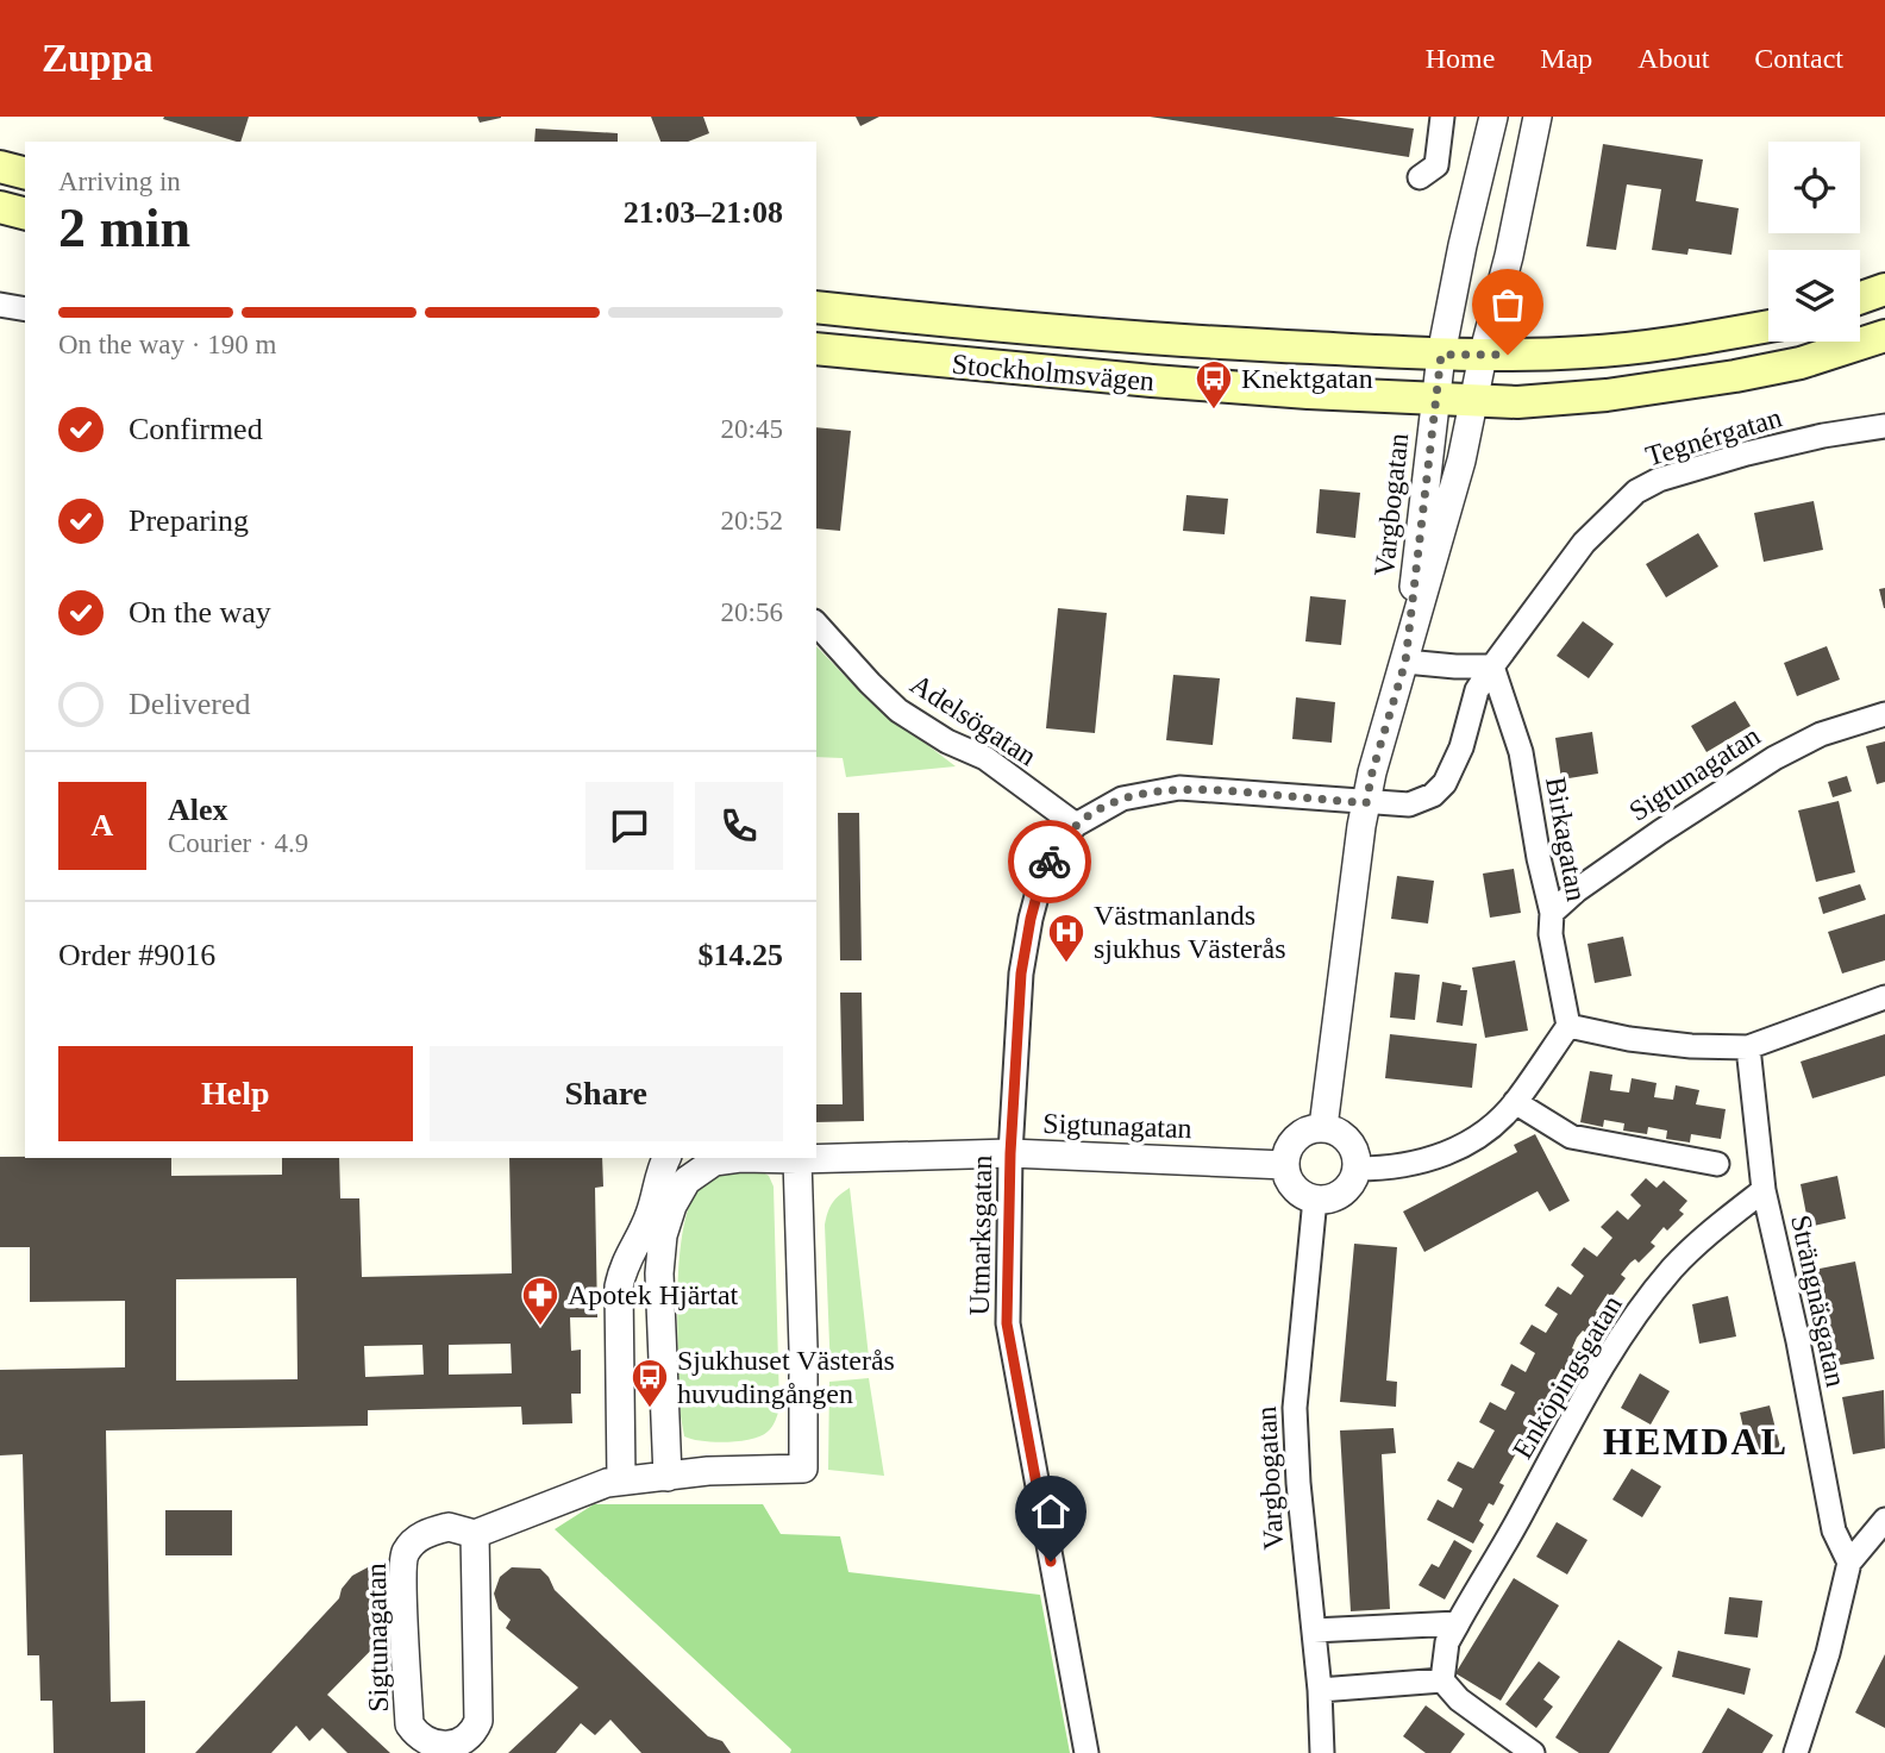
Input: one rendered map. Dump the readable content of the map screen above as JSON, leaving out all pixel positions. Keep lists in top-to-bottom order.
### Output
{
  "streets": {
    "main road": ["Stockholmsvägen"],
    "street": [
      "Tegnérgatan",
      "Vargbogatan",
      "Adelsögatan",
      "Sigtunagatan",
      "Birkagatan",
      "Utmarksgatan",
      "Strängnäsgatan",
      "Enköpingsgatan"
    ]
  },
  "crossings": [
    ["Stockholmsvägen", "Vargbogatan"],
    ["Tegnérgatan", "Vargbogatan"],
    ["Tegnérgatan", "Birkagatan"],
    ["Vargbogatan", "Sigtunagatan"],
    ["Adelsögatan", "Utmarksgatan"],
    ["Sigtunagatan", "Birkagatan"],
    ["Sigtunagatan", "Utmarksgatan"],
    ["Strängnäsgatan", "Enköpingsgatan"]
  ],
  "districts": ["HEMDAL"],
  "places": {
    "bus stop": ["Knektgatan", "Sjukhuset Västerås huvudingången"],
    "hospital": ["Västmanlands sjukhus Västerås"],
    "pharmacy": ["Apotek Hjärtat"]
  },
  "page": {
    "header": "Zuppa",
    "nav": [
      "Home",
      "Map",
      "About",
      "Contact"
    ],
    "heading": ["2 min", "Arriving in", "21:03–21:08"],
    "panel": [
      "Alex",
      "Courier · 4.9",
      "Order #9016",
      "$14.25"
    ],
    "bar": "On the way · 190 m",
    "list": [
      ["Confirmed", "20:45"],
      ["Preparing", "20:52"],
      ["On the way", "20:56"],
      "Delivered"
    ],
    "round": "A",
    "buttons": ["Help", "Share"]
  }
}
